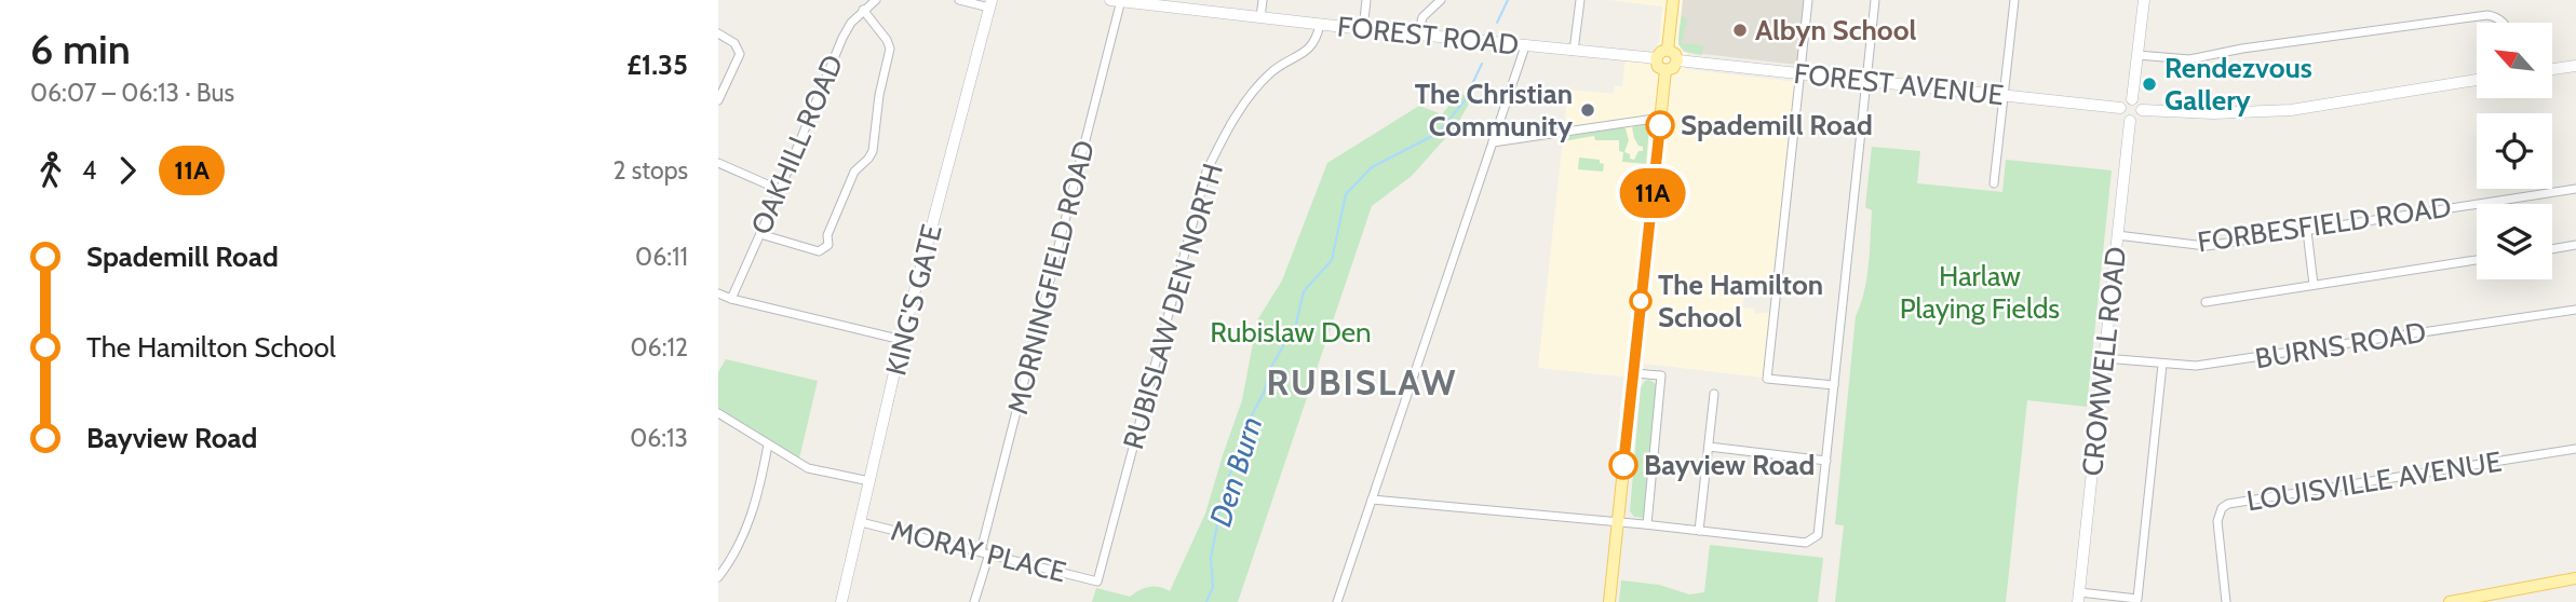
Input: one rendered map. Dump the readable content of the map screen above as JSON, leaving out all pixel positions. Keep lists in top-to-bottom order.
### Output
{
  "streets": {
    "street": [
      "FOREST ROAD",
      "FOREST AVENUE",
      "OAKHILL ROAD",
      "FORBESFIELD ROAD",
      "MORNINGFIELD ROAD",
      "KING'S GATE",
      "RUBISLAW DEN NORTH",
      "BURNS ROAD",
      "CROMWELL ROAD",
      "LOUISVILLE AVENUE",
      "MORAY PLACE"
    ]
  },
  "crossings": [
    ["FOREST ROAD", "FOREST AVENUE"],
    ["FOREST ROAD", "MORNINGFIELD ROAD"],
    ["FOREST ROAD", "RUBISLAW DEN NORTH"],
    ["FOREST AVENUE", "CROMWELL ROAD"],
    ["FORBESFIELD ROAD", "CROMWELL ROAD"],
    ["MORNINGFIELD ROAD", "MORAY PLACE"],
    ["KING'S GATE", "MORAY PLACE"],
    ["RUBISLAW DEN NORTH", "MORAY PLACE"],
    ["BURNS ROAD", "CROMWELL ROAD"]
  ],
  "districts": ["RUBISLAW"],
  "water": ["Den Burn"],
  "parks": ["Harlaw Playing Fields", "Rubislaw Den"],
  "places": [
    "Albyn School",
    "Rendezvous Gallery",
    "The Christian Community",
    "Spademill Road",
    "The Hamilton School",
    "Bayview Road"
  ],
  "lines": ["bus line 11A"],
  "north": "top left",
  "page": {
    "heading": ["6 min", "06:07 – 06:13 · Bus", "£1.35"],
    "on_map": "11A",
    "legs": ["4", "11A", "2 stops"],
    "list": [
      {
        "name": "Spademill Road",
        "value": "06:11"
      },
      {
        "name": "The Hamilton School",
        "value": "06:12"
      },
      {
        "name": "Bayview Road",
        "value": "06:13"
      }
    ]
  }
}
